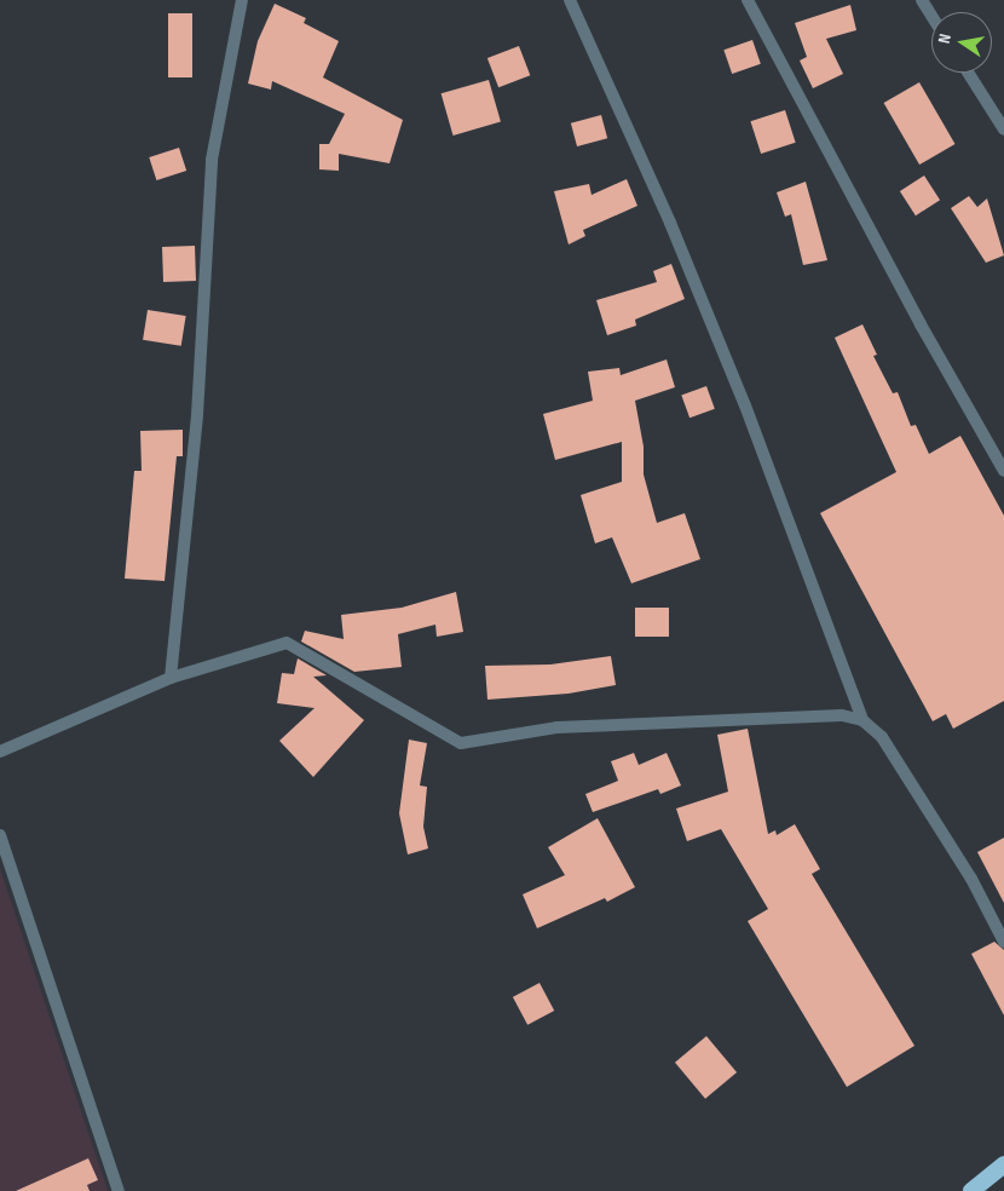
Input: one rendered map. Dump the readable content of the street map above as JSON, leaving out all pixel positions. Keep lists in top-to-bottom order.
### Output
{
  "north": "left"
}
